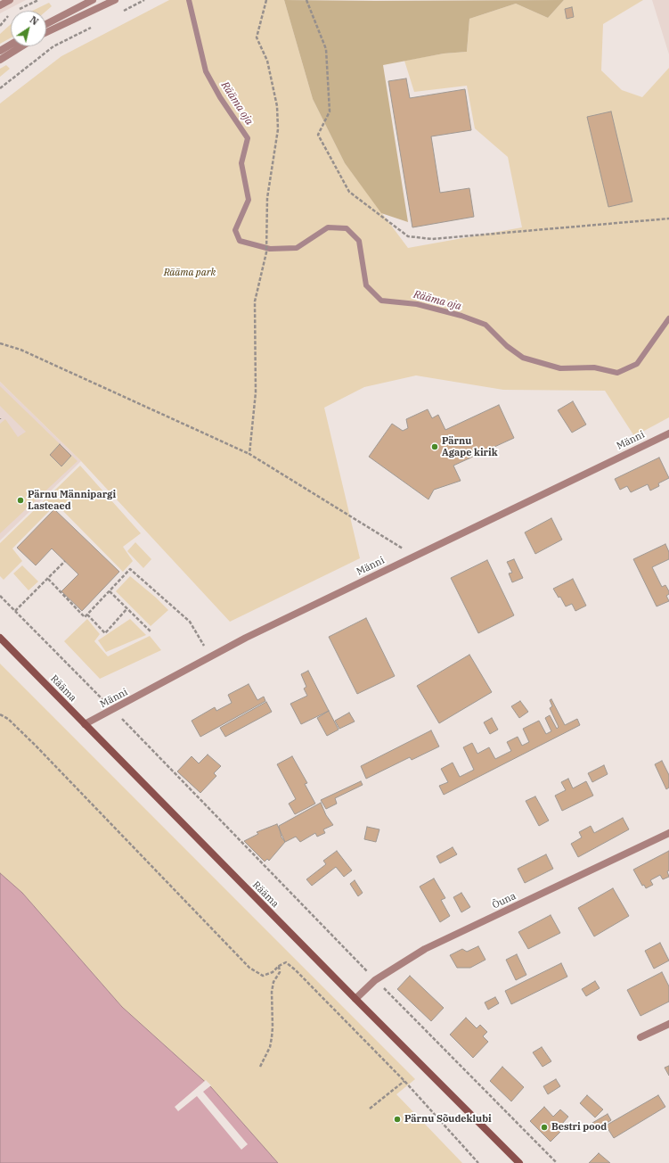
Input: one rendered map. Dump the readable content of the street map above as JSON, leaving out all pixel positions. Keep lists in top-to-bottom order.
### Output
{
  "streets": {
    "main road": ["Rääma"],
    "street": ["Männi", "Õuna"]
  },
  "crossings": [
    ["Männi", "Rääma"],
    ["Rääma", "Õuna"]
  ],
  "water": ["Rääma oja"],
  "parks": ["Rääma park"],
  "places": [
    "Pärnu Agape kirik",
    "Pärnu Männipargi Lasteaed",
    "Pärnu Sõudeklubi",
    "Bestri pood"
  ],
  "north": "top right"
}
